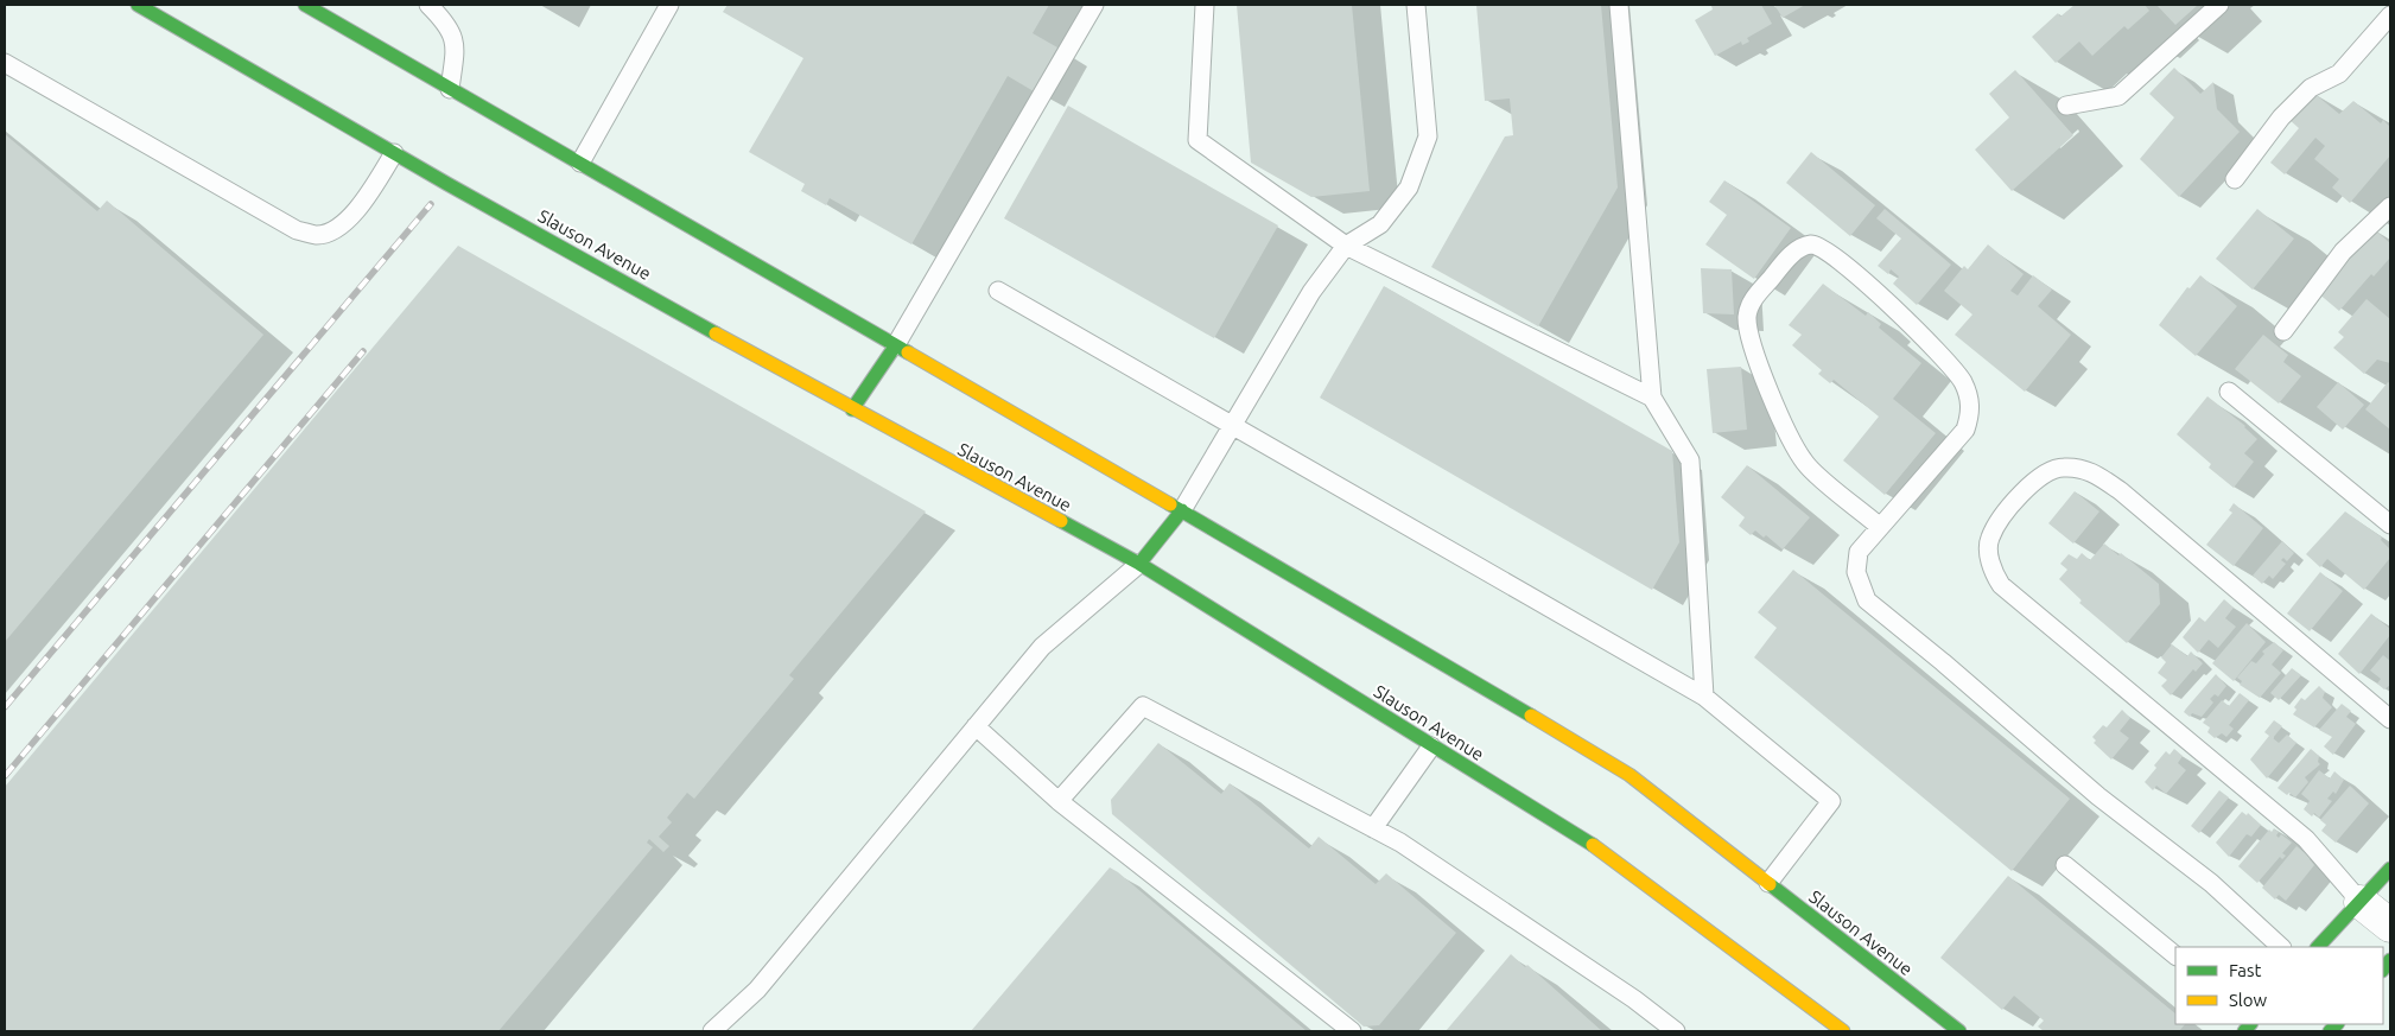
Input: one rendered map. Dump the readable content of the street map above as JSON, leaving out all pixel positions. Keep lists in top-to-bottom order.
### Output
{
  "streets": {
    "main road": ["Slauson Avenue"]
  },
  "legend": ["Fast", "Slow"]
}
